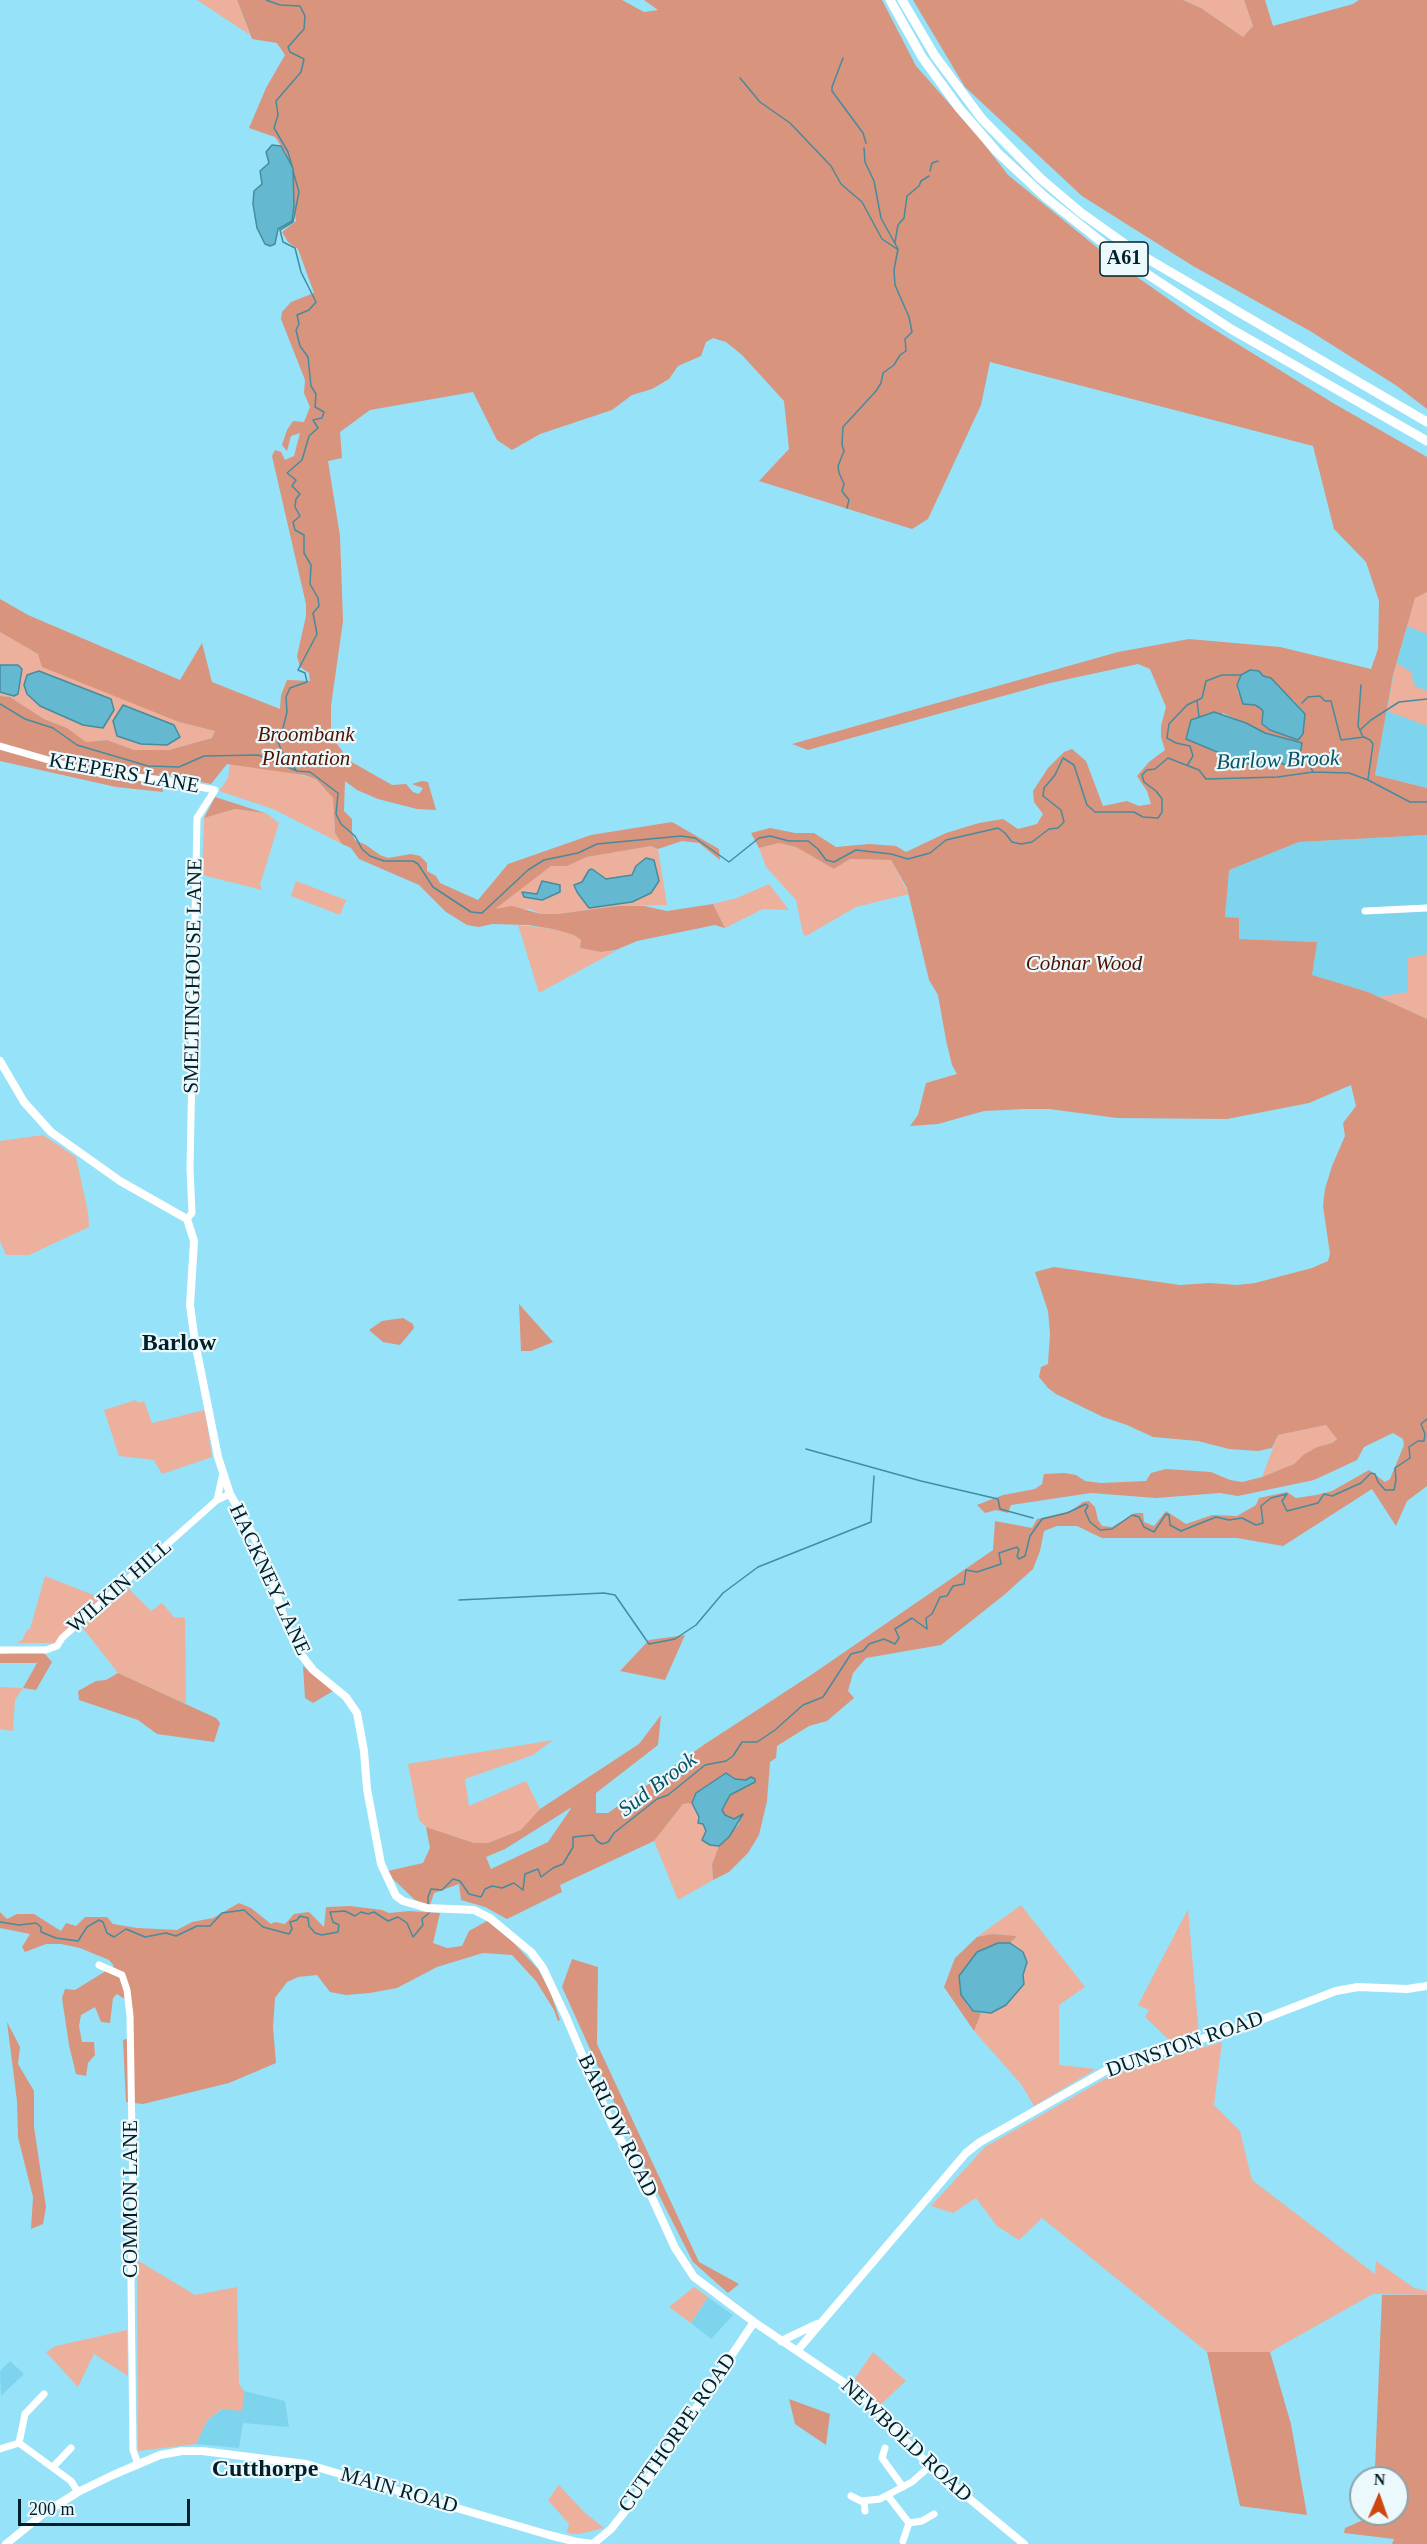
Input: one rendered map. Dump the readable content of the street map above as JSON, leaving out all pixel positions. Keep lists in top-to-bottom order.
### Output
{
  "streets": {
    "highway": ["A61"],
    "main road": [
      "HACKNEY LANE",
      "DUNSTON ROAD",
      "BARLOW ROAD",
      "CUTTHORPE ROAD",
      "NEWBOLD ROAD",
      "MAIN ROAD"
    ],
    "street": [
      "KEEPERS LANE",
      "SMELTINGHOUSE LANE",
      "WILKIN HILL",
      "COMMON LANE"
    ]
  },
  "crossings": [
    ["KEEPERS LANE", "SMELTINGHOUSE LANE"],
    ["SMELTINGHOUSE LANE", "HACKNEY LANE"],
    ["HACKNEY LANE", "WILKIN HILL"],
    ["HACKNEY LANE", "BARLOW ROAD"],
    ["DUNSTON ROAD", "NEWBOLD ROAD"],
    ["BARLOW ROAD", "CUTTHORPE ROAD"],
    ["BARLOW ROAD", "NEWBOLD ROAD"],
    ["COMMON LANE", "MAIN ROAD"],
    ["CUTTHORPE ROAD", "NEWBOLD ROAD"],
    ["CUTTHORPE ROAD", "MAIN ROAD"]
  ],
  "districts": ["Barlow", "Cutthorpe"],
  "water": ["Barlow Brook", "Sud Brook"],
  "parks": ["Broombank Plantation", "Cobnar Wood"],
  "scale_bar": "200 m",
  "north": "top"
}
